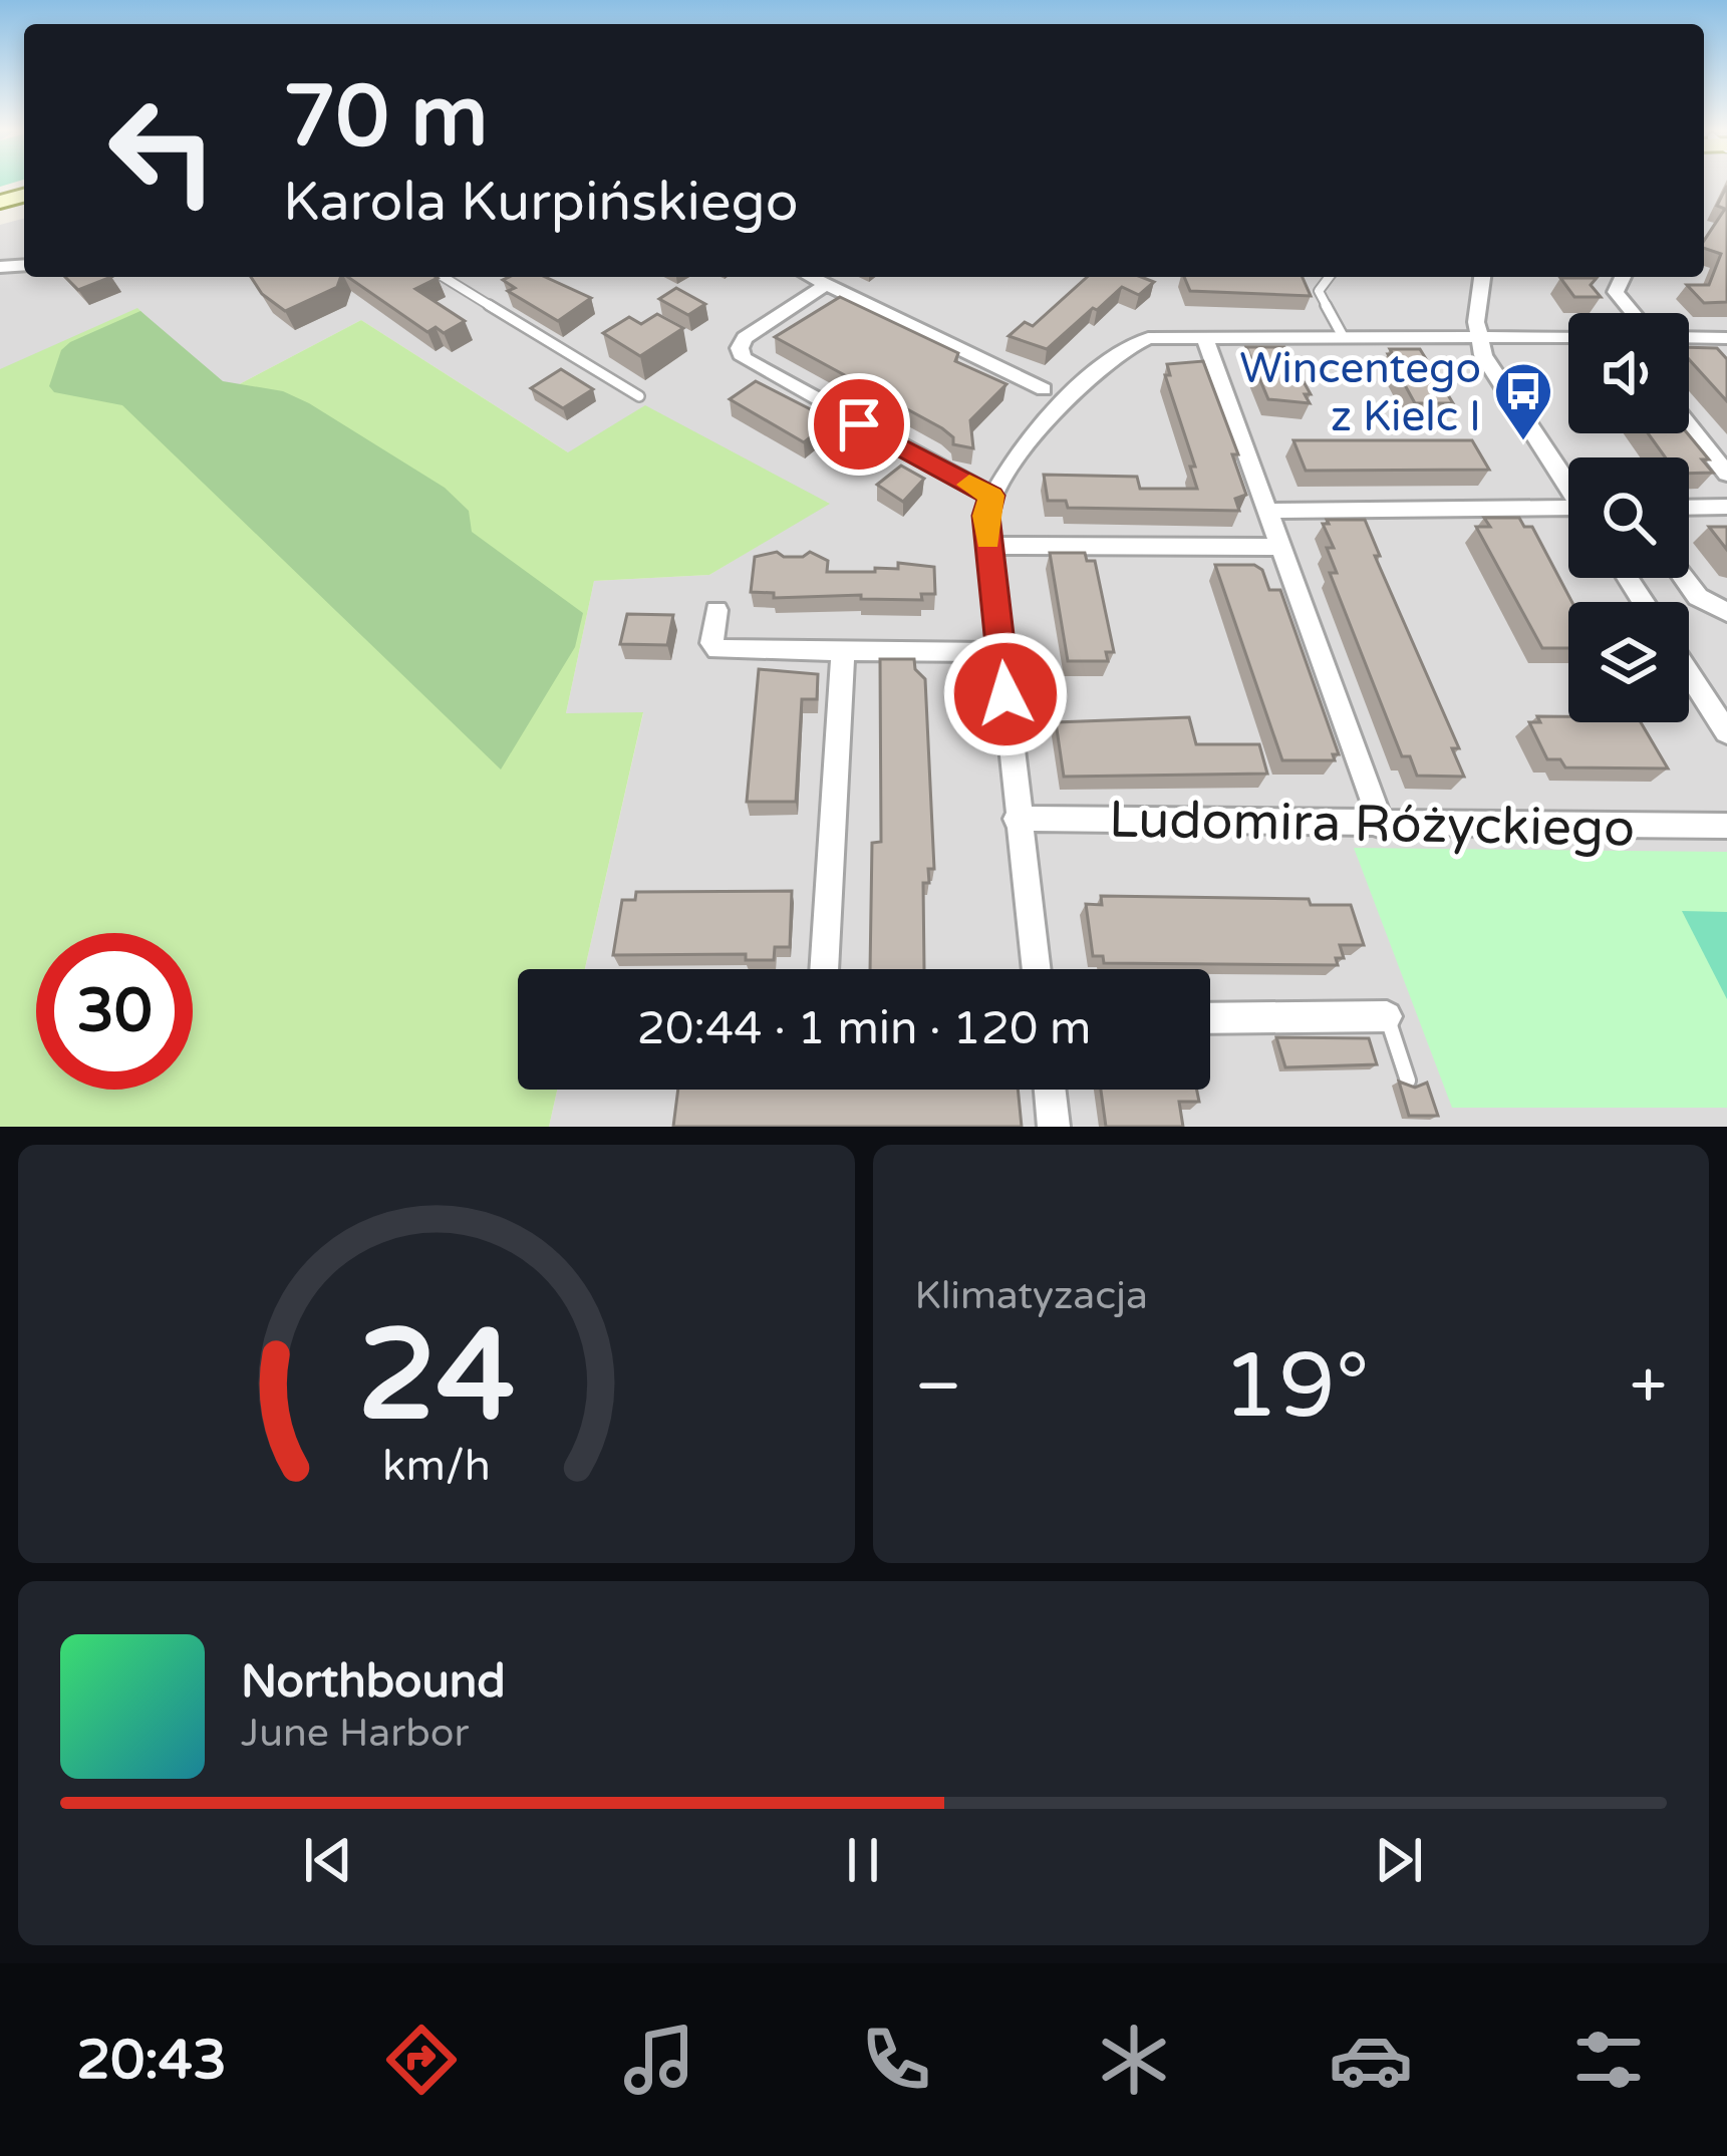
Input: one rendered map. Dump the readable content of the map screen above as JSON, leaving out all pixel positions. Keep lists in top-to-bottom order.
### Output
{
  "streets": {
    "street": ["Ludomira Różyckiego"]
  },
  "places": {
    "bus stop": ["Wincentego z Kielc I"]
  },
  "page": {
    "turn": ["70 m", "Karola Kurpińskiego"],
    "limit": "30",
    "trip": "20:44 · 1 min · 120 m",
    "tile": "Klimatyzacja",
    "heat": ["−", "19°", "+"],
    "song": ["Northbound", "June Harbor"],
    "tabs": "20:43",
    "gauge": ["24", "km/h"]
  }
}
